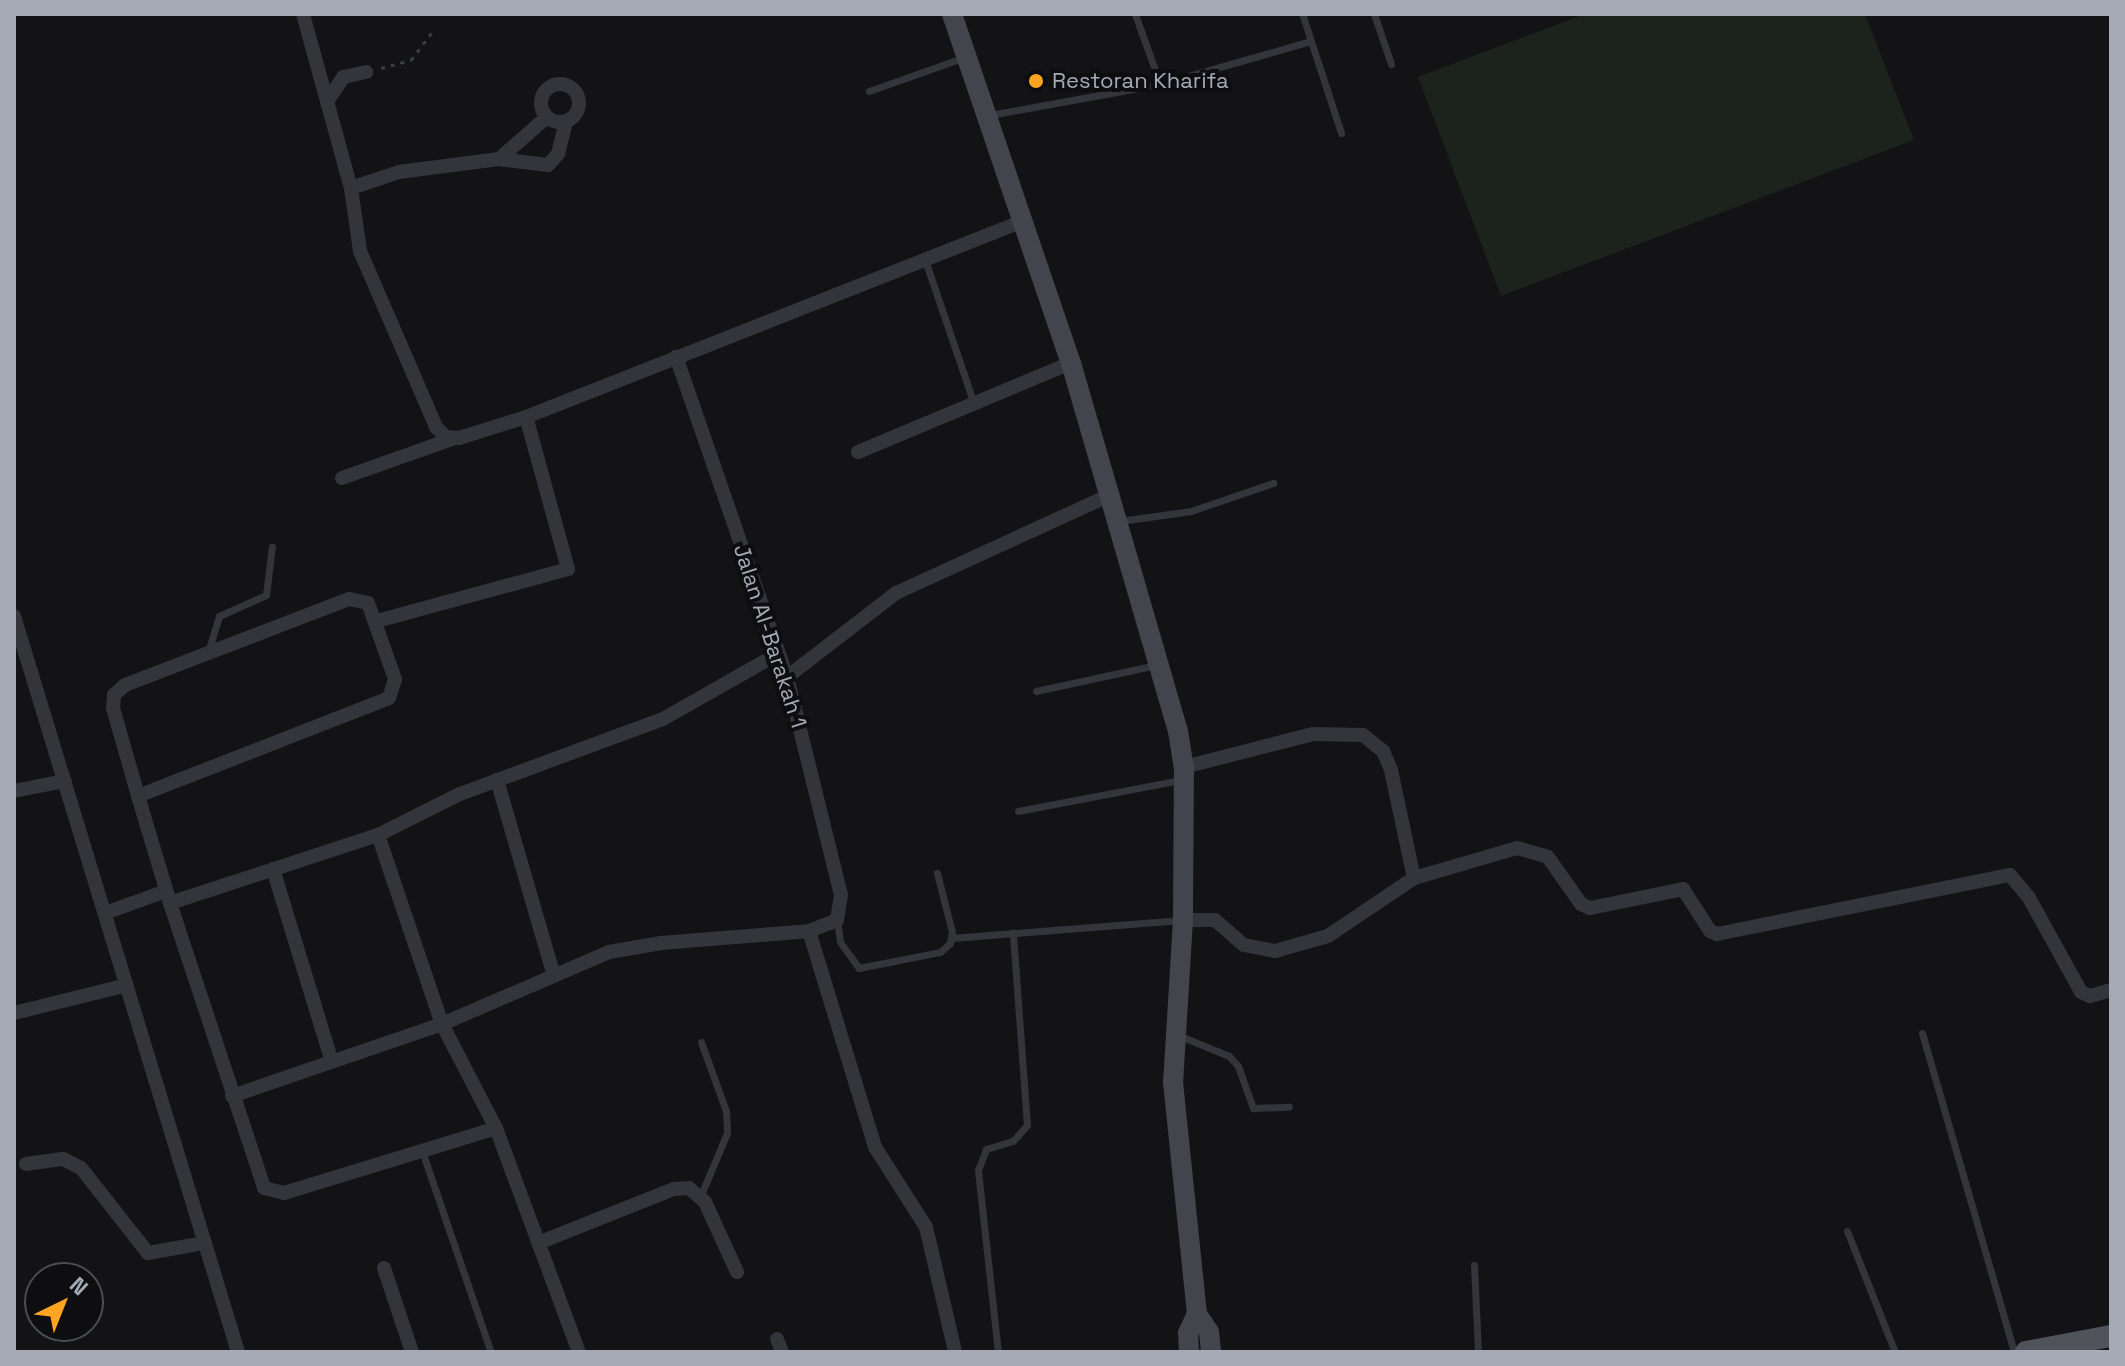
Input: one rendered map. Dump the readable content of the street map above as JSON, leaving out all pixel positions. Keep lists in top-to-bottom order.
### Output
{
  "streets": {
    "street": ["Jalan Al-Barakah 1"]
  },
  "places": ["Restoran Kharifa"],
  "north": "top right"
}
